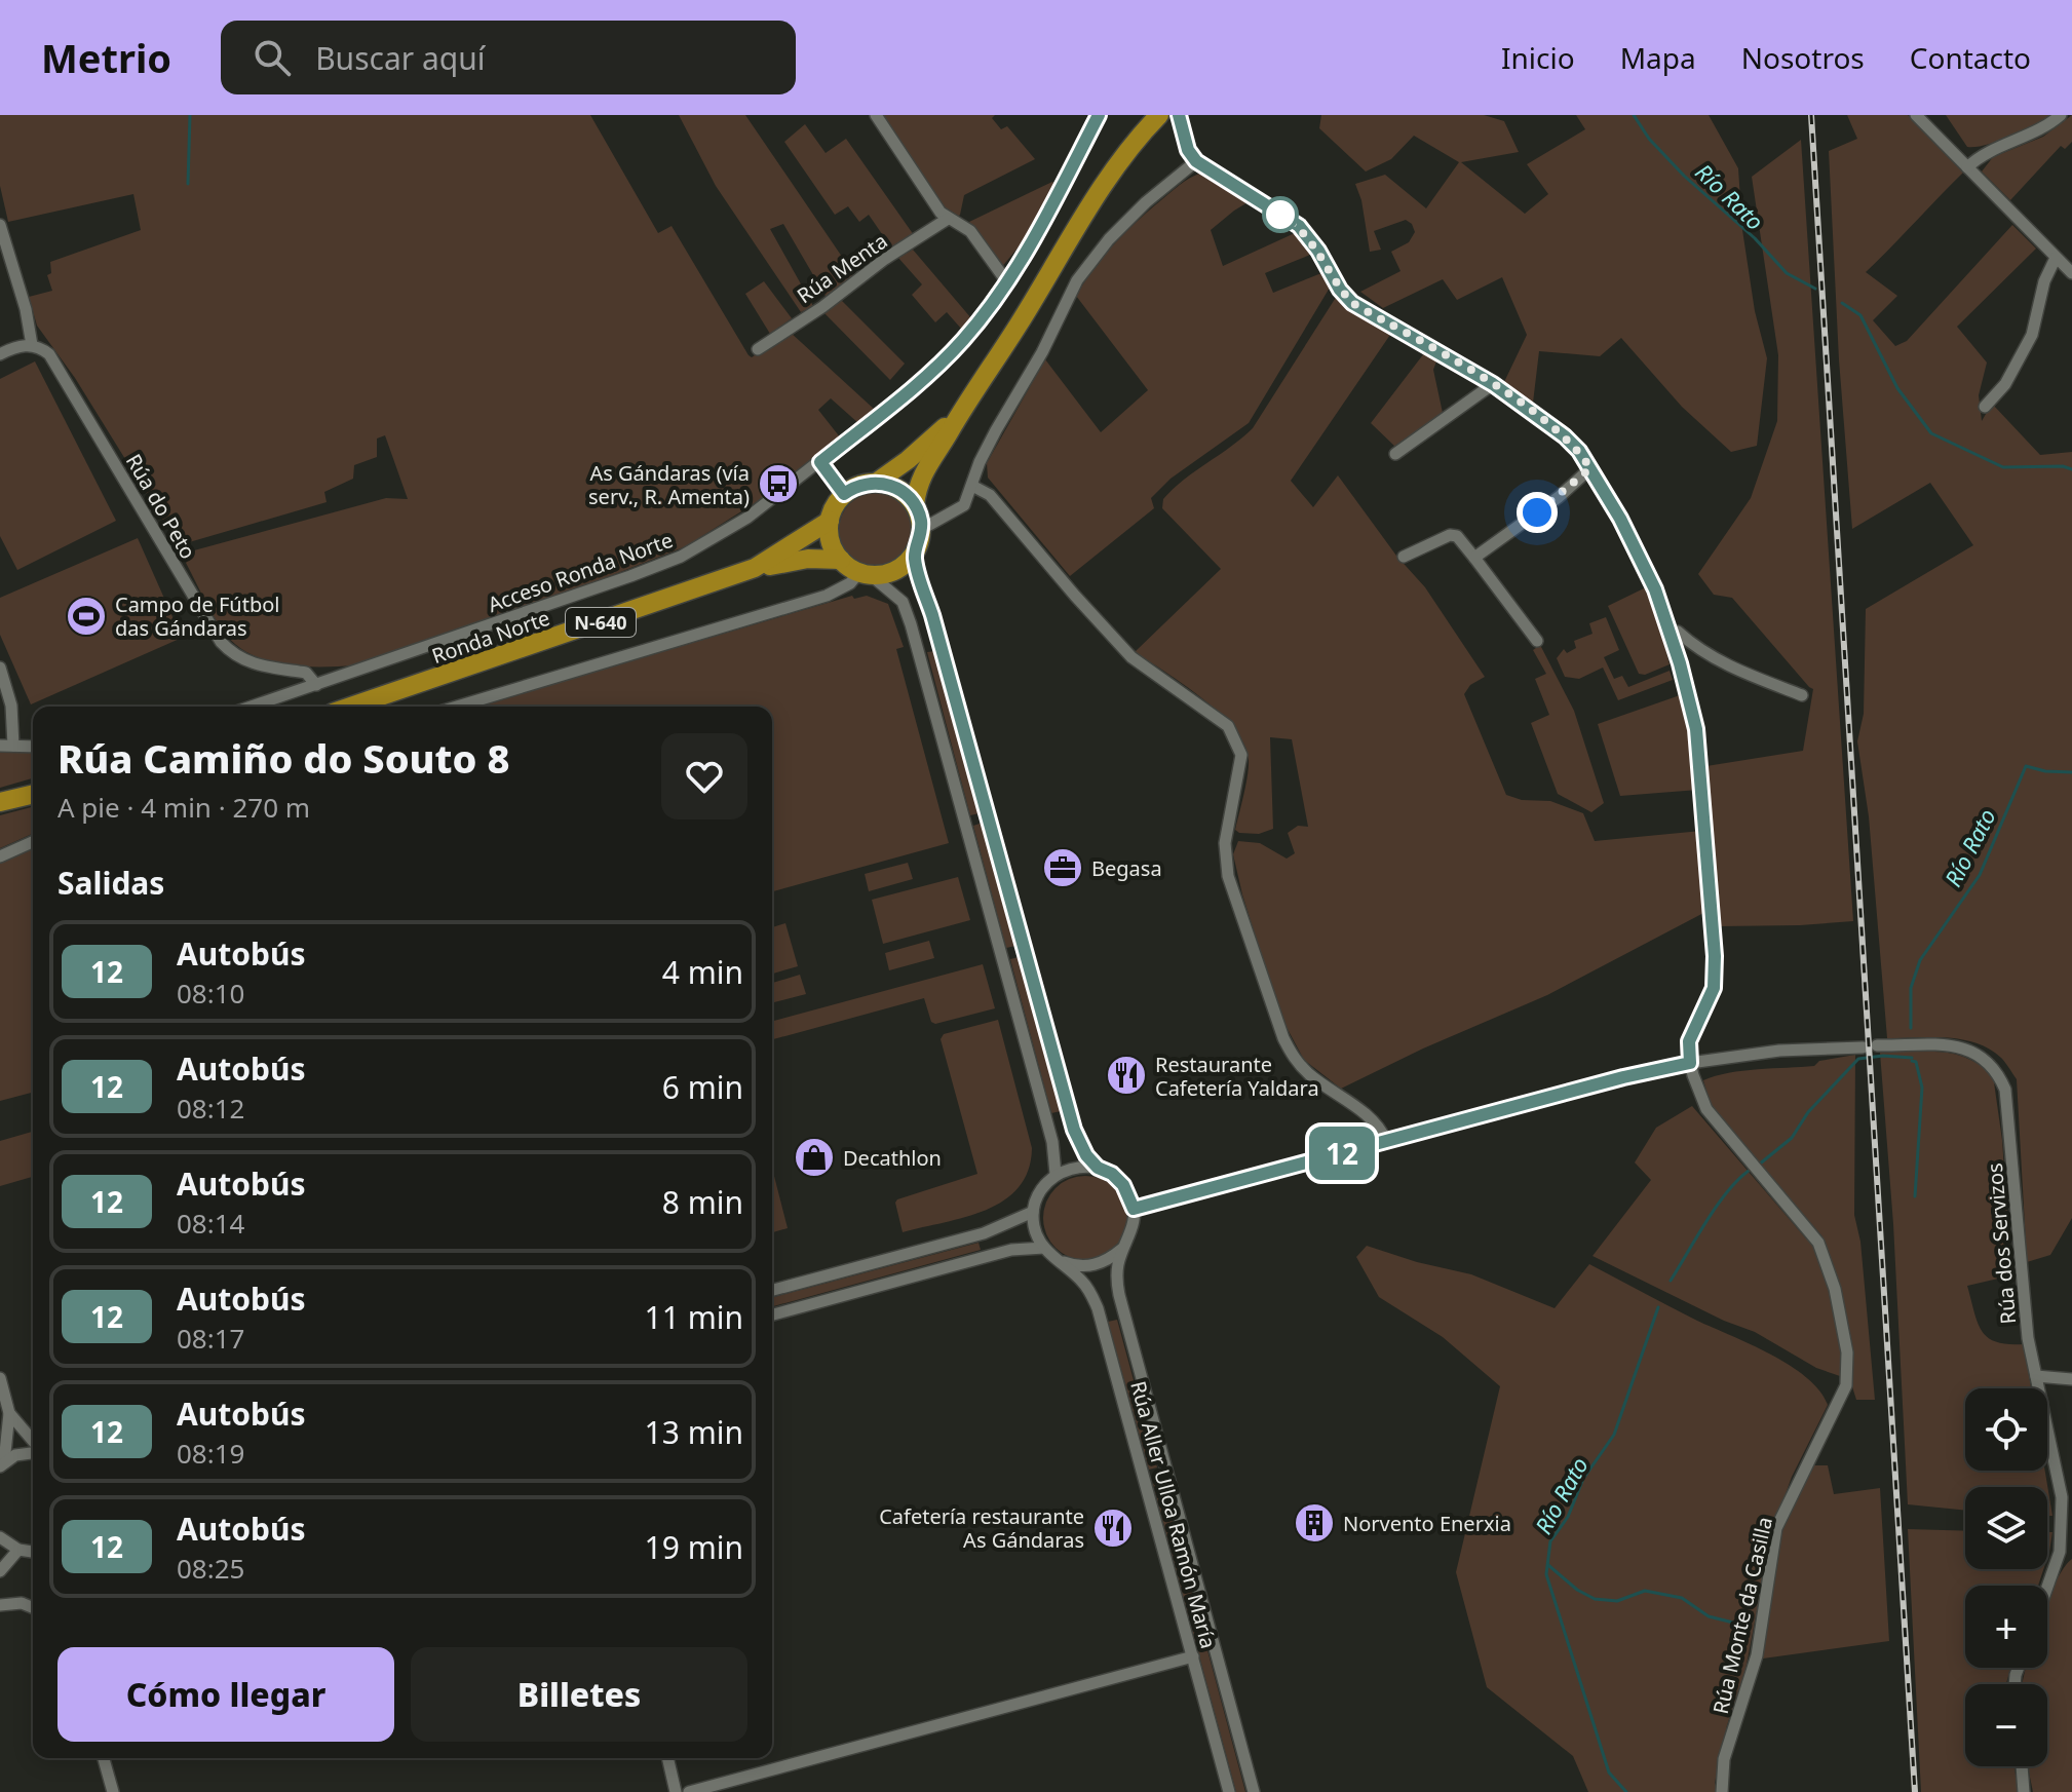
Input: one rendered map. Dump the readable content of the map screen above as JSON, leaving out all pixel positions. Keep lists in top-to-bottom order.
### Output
{
  "streets": {
    "highway": ["N-640", "Ronda Norte"],
    "street": [
      "Rúa Menta",
      "Rúa do Peto",
      "Acceso Ronda Norte",
      "Rúa dos Servizos",
      "Rúa Aller Ulloa Ramón María",
      "Rúa Monte da Casilla"
    ]
  },
  "crossings": [
    ["Rúa do Peto", "Acceso Ronda Norte"]
  ],
  "water": ["Río Rato"],
  "places": {
    "bus stop": ["As Gándaras (vía serv., R. Amenta)"],
    "sports": ["Campo de Fútbol das Gándaras"],
    "office": ["Begasa"],
    "restaurant": ["Restaurante Cafetería Yaldara", "Cafetería restaurante As Gándaras"],
    "shop": ["Decathlon"],
    "building": ["Norvento Enerxia"]
  },
  "lines": ["bus line 12"],
  "page": {
    "header": "Metrio",
    "search": "Buscar aquí",
    "nav": [
      "Inicio",
      "Mapa",
      "Nosotros",
      "Contacto"
    ],
    "on_map": "12",
    "heading": [
      ["Rúa Camiño do Souto 8", "A pie · 4 min · 270 m"],
      "Salidas"
    ],
    "list": [
      {
        "mark": "12",
        "name": "Autobús",
        "note": "08:10",
        "value": "4 min"
      },
      {
        "mark": "12",
        "name": "Autobús",
        "note": "08:12",
        "value": "6 min"
      },
      {
        "mark": "12",
        "name": "Autobús",
        "note": "08:14",
        "value": "8 min"
      },
      {
        "mark": "12",
        "name": "Autobús",
        "note": "08:17",
        "value": "11 min"
      },
      {
        "mark": "12",
        "name": "Autobús",
        "note": "08:19",
        "value": "13 min"
      },
      {
        "mark": "12",
        "name": "Autobús",
        "note": "08:25",
        "value": "19 min"
      }
    ],
    "map_buttons": ["+", "−"],
    "buttons": ["Cómo llegar", "Billetes"]
  }
}
